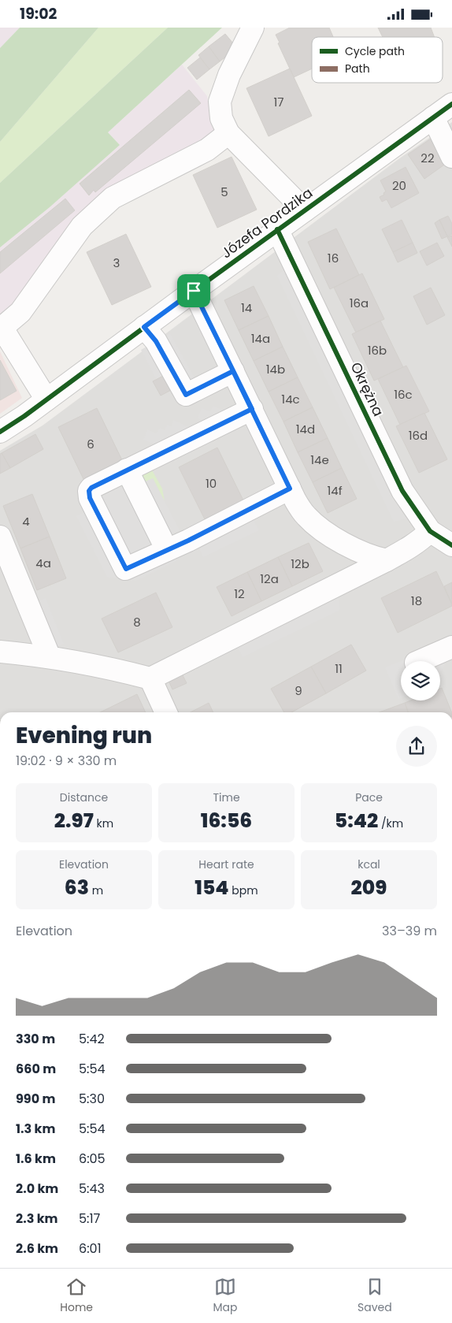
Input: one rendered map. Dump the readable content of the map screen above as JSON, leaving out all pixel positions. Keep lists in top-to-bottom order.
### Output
{
  "streets": {
    "street": ["Józefa Pordzika", "Okrężna"]
  },
  "crossings": [
    ["Józefa Pordzika", "Okrężna"]
  ],
  "house_numbers": [
    "17",
    "22",
    "20",
    "5",
    "16",
    "3",
    "16a",
    "14",
    "14a",
    "16b",
    "14b",
    "16c",
    "14c",
    "14d",
    "16d",
    "6",
    "14e",
    "10",
    "14f",
    "4",
    "4a",
    "12b",
    "12a",
    "12",
    "18",
    "8",
    "11",
    "9"
  ],
  "legend": ["Cycle path", "Path"],
  "page": {
    "status": "19:02",
    "heading": ["Evening run", "19:02 · 9 × 330 m"],
    "stats": [
      ["Distance", "2.97 km"],
      ["Time", "16:56"],
      ["Pace", "5:42 /km"],
      ["Elevation", "63 m"],
      ["Heart rate", "154 bpm"],
      ["kcal", "209"]
    ],
    "chart": ["Elevation", "33–39 m"],
    "list": [
      {
        "name": "330 m",
        "note": "5:42"
      },
      {
        "name": "660 m",
        "note": "5:54"
      },
      {
        "name": "990 m",
        "note": "5:30"
      },
      {
        "name": "1.3 km",
        "note": "5:54"
      },
      {
        "name": "1.6 km",
        "note": "6:05"
      },
      {
        "name": "2.0 km",
        "note": "5:43"
      },
      {
        "name": "2.3 km",
        "note": "5:17"
      },
      {
        "name": "2.6 km",
        "note": "6:01"
      }
    ],
    "tabs": ["Home", "Map", "Saved"]
  }
}
